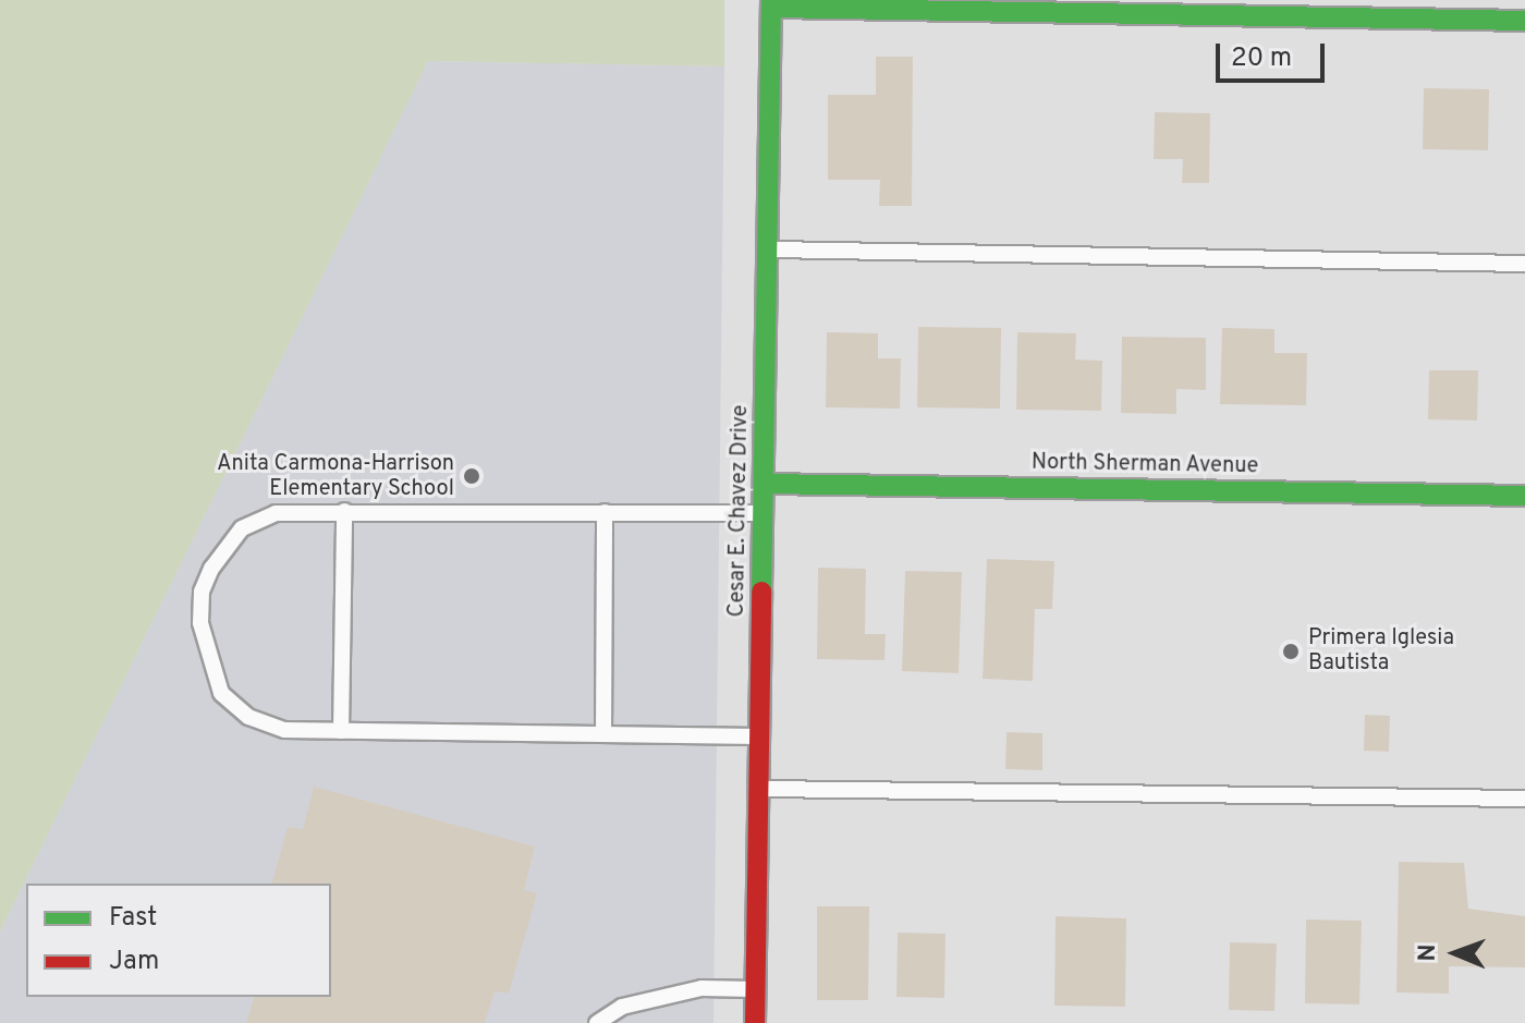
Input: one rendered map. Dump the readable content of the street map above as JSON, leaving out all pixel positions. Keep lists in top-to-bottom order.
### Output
{
  "streets": {
    "street": ["North Sherman Avenue", "Cesar E. Chavez Drive"]
  },
  "crossings": [
    ["North Sherman Avenue", "Cesar E. Chavez Drive"]
  ],
  "places": ["Anita Carmona-Harrison Elementary School", "Primera Iglesia Bautista"],
  "legend": ["Fast", "Jam"],
  "scale_bar": "20 m",
  "north": "left"
}
